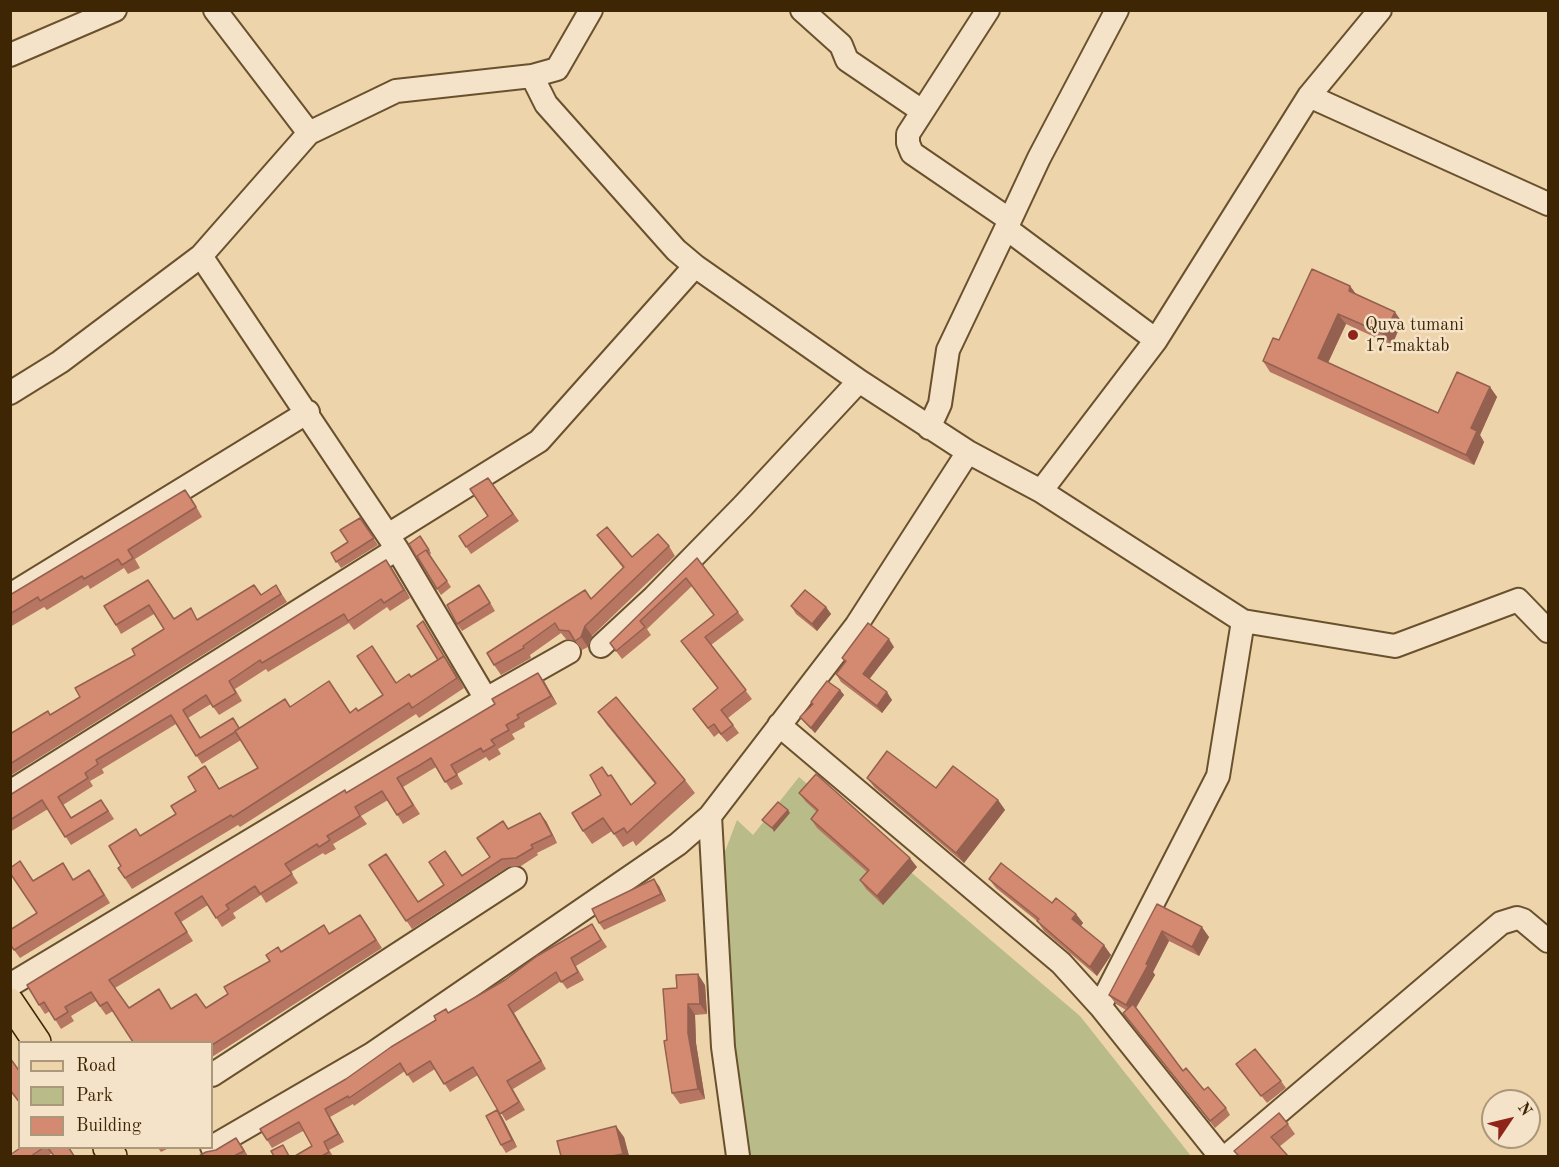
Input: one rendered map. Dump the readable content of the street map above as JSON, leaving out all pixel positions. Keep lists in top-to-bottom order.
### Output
{
  "places": ["Quva tumani 17-maktab"],
  "legend": ["Road", "Park", "Building"],
  "north": "top right"
}
